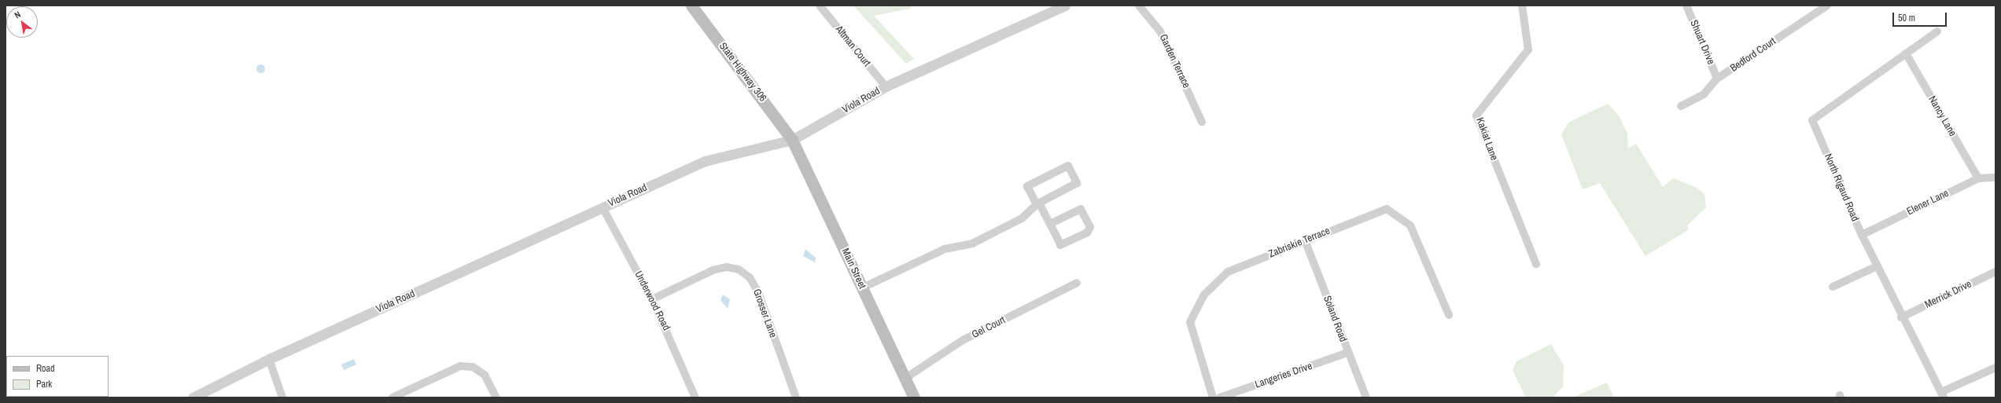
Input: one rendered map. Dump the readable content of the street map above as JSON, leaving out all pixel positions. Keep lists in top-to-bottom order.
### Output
{
  "streets": {
    "main road": ["State Highway 306", "Main Street"],
    "street": [
      "Shuart Drive",
      "Altman Court",
      "Bedford Court",
      "Garden Terrace",
      "Viola Road",
      "Nancy Lane",
      "Kakiat Lane",
      "North Rigaud Road",
      "Elener Lane",
      "Zabriskie Terrace",
      "Merrick Drive",
      "Underwood Road",
      "Grosser Lane",
      "Soland Road",
      "Gel Court",
      "Langeries Drive"
    ]
  },
  "crossings": [
    ["Shuart Drive", "Bedford Court"],
    ["Altman Court", "Viola Road"],
    ["State Highway 306", "Viola Road"],
    ["State Highway 306", "Main Street"],
    ["Viola Road", "Main Street"],
    ["Viola Road", "Underwood Road"],
    ["Nancy Lane", "North Rigaud Road"],
    ["Nancy Lane", "Elener Lane"],
    ["North Rigaud Road", "Elener Lane"],
    ["North Rigaud Road", "Merrick Drive"],
    ["Zabriskie Terrace", "Soland Road"],
    ["Main Street", "Gel Court"],
    ["Underwood Road", "Grosser Lane"],
    ["Soland Road", "Langeries Drive"]
  ],
  "legend": ["Road", "Park"],
  "scale_bar": "50 m",
  "north": "top left"
}
